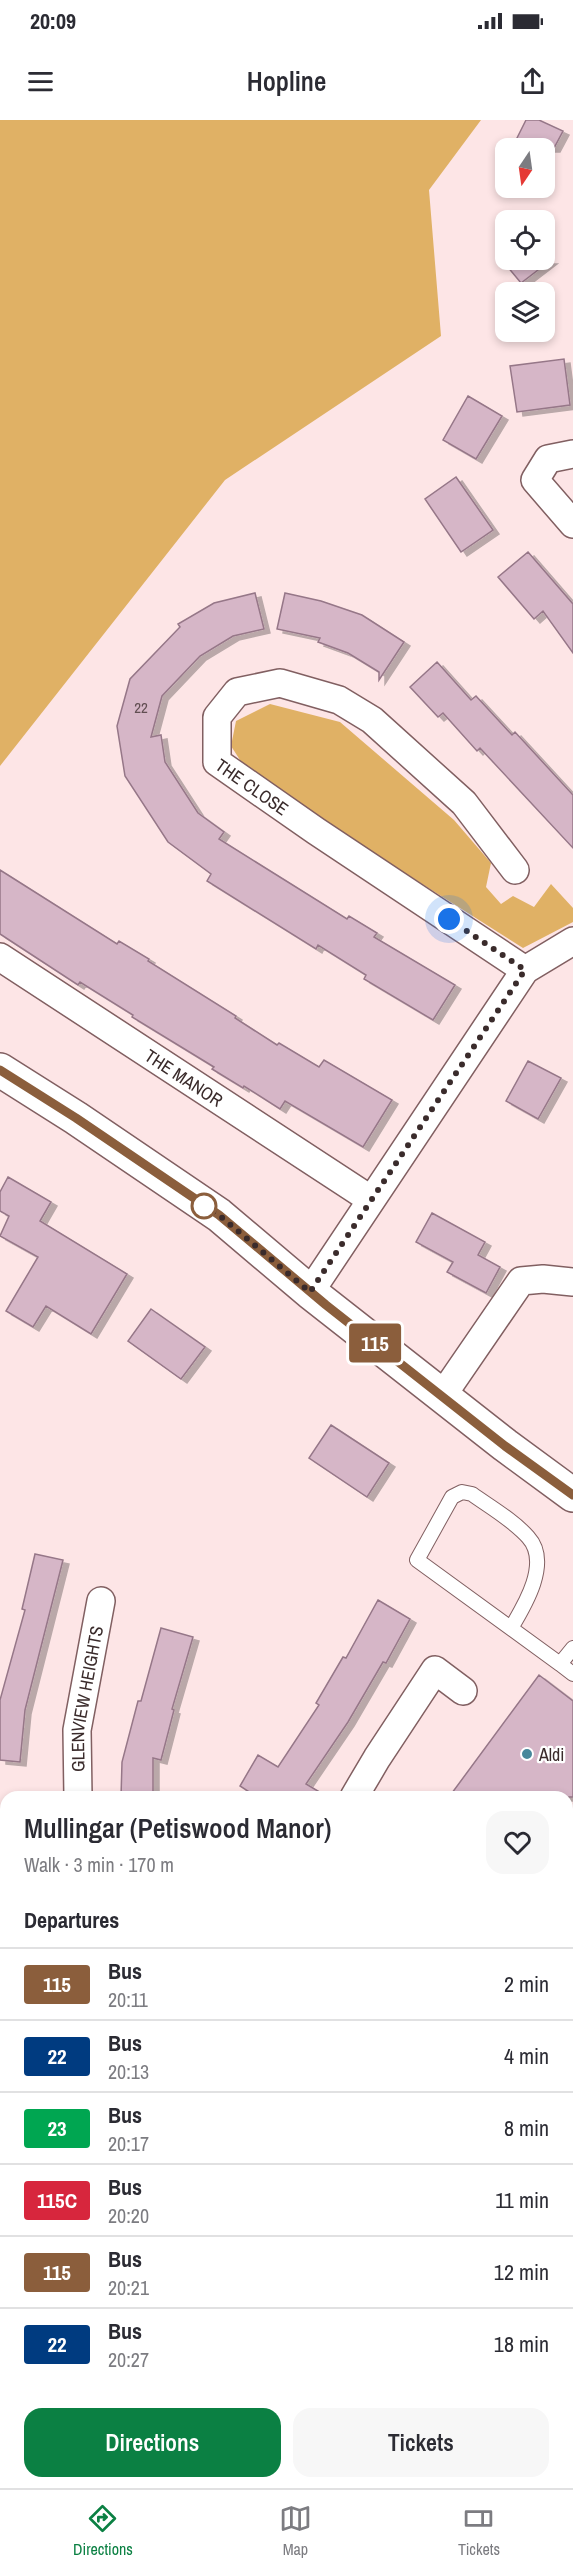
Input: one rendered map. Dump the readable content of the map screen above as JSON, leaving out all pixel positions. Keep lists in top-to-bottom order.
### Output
{
  "streets": {
    "street": ["THE CLOSE", "THE MANOR", "GLENVIEW HEIGHTS"]
  },
  "places": ["Aldi"],
  "lines": ["bus line 115"],
  "house_numbers": ["22"],
  "north": "bottom",
  "page": {
    "status": "20:09",
    "header": "Hopline",
    "on_map": "115",
    "heading": [
      ["Mullingar (Petiswood Manor)", "Walk · 3 min · 170 m"],
      "Departures"
    ],
    "list": [
      {
        "mark": "115",
        "name": "Bus",
        "note": "20:11",
        "value": "2 min"
      },
      {
        "mark": "22",
        "name": "Bus",
        "note": "20:13",
        "value": "4 min"
      },
      {
        "mark": "23",
        "name": "Bus",
        "note": "20:17",
        "value": "8 min"
      },
      {
        "mark": "115C",
        "name": "Bus",
        "note": "20:20",
        "value": "11 min"
      },
      {
        "mark": "115",
        "name": "Bus",
        "note": "20:21",
        "value": "12 min"
      },
      {
        "mark": "22",
        "name": "Bus",
        "note": "20:27",
        "value": "18 min"
      }
    ],
    "buttons": ["Directions", "Tickets"],
    "tabs": ["Directions", "Map", "Tickets"]
  }
}
